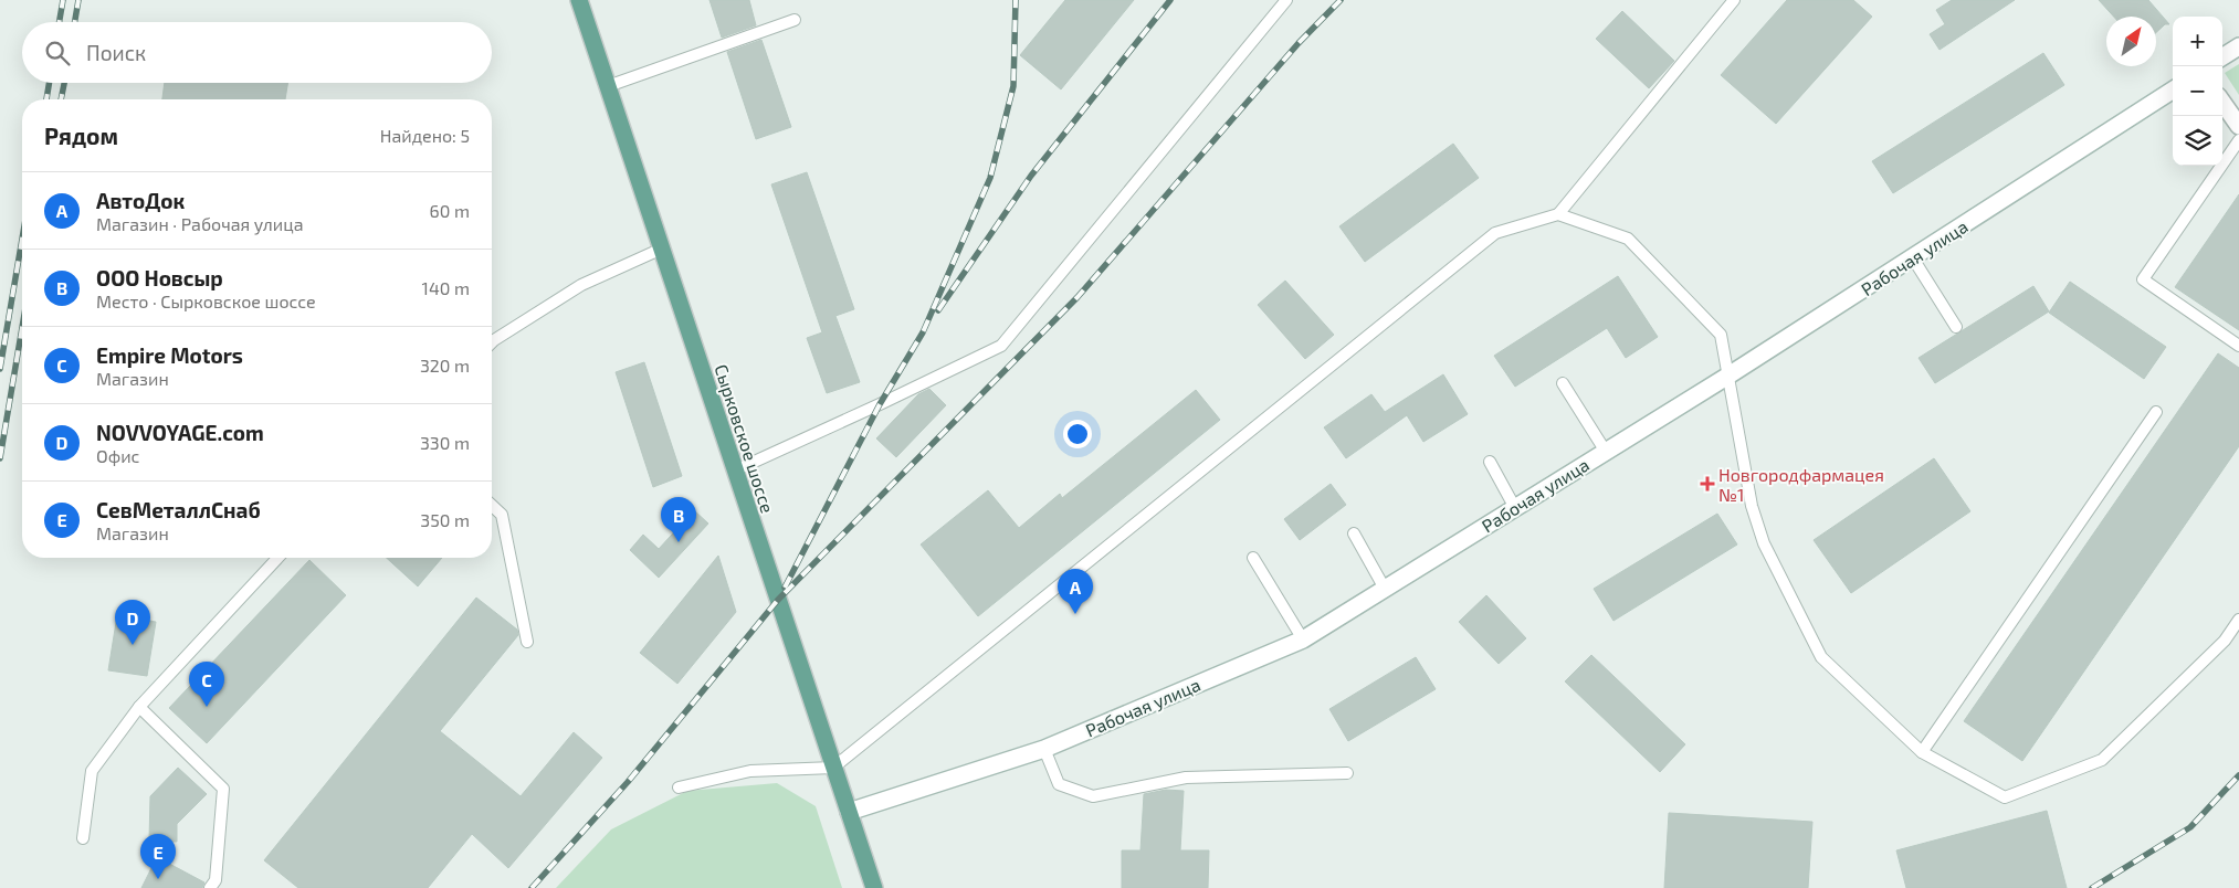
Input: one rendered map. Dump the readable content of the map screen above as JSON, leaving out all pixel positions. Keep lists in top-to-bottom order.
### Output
{
  "streets": {
    "main road": ["Рабочая улица", "Сырковское шоссе"]
  },
  "crossings": [
    ["Рабочая улица", "Сырковское шоссе"]
  ],
  "places": {
    "health": ["Новгородфармацея №1"]
  },
  "north": "top right",
  "page": {
    "map_buttons": ["+", "−"],
    "search": "Поиск",
    "heading": ["Рядом", "Найдено: 5"],
    "list": [
      {
        "mark": "A",
        "name": "АвтоДок",
        "note": "Магазин · Рабочая улица",
        "value": "60 m"
      },
      {
        "mark": "B",
        "name": "ООО Новсыр",
        "note": "Место · Сырковское шоссе",
        "value": "140 m"
      },
      {
        "mark": "C",
        "name": "Empire Motors",
        "note": "Магазин",
        "value": "320 m"
      },
      {
        "mark": "D",
        "name": "NOVVOYAGE.com",
        "note": "Офис",
        "value": "330 m"
      },
      {
        "mark": "E",
        "name": "СевМеталлСнаб",
        "note": "Магазин",
        "value": "350 m"
      }
    ],
    "pins": [
      "B",
      "A",
      "D",
      "C",
      "E"
    ]
  }
}
